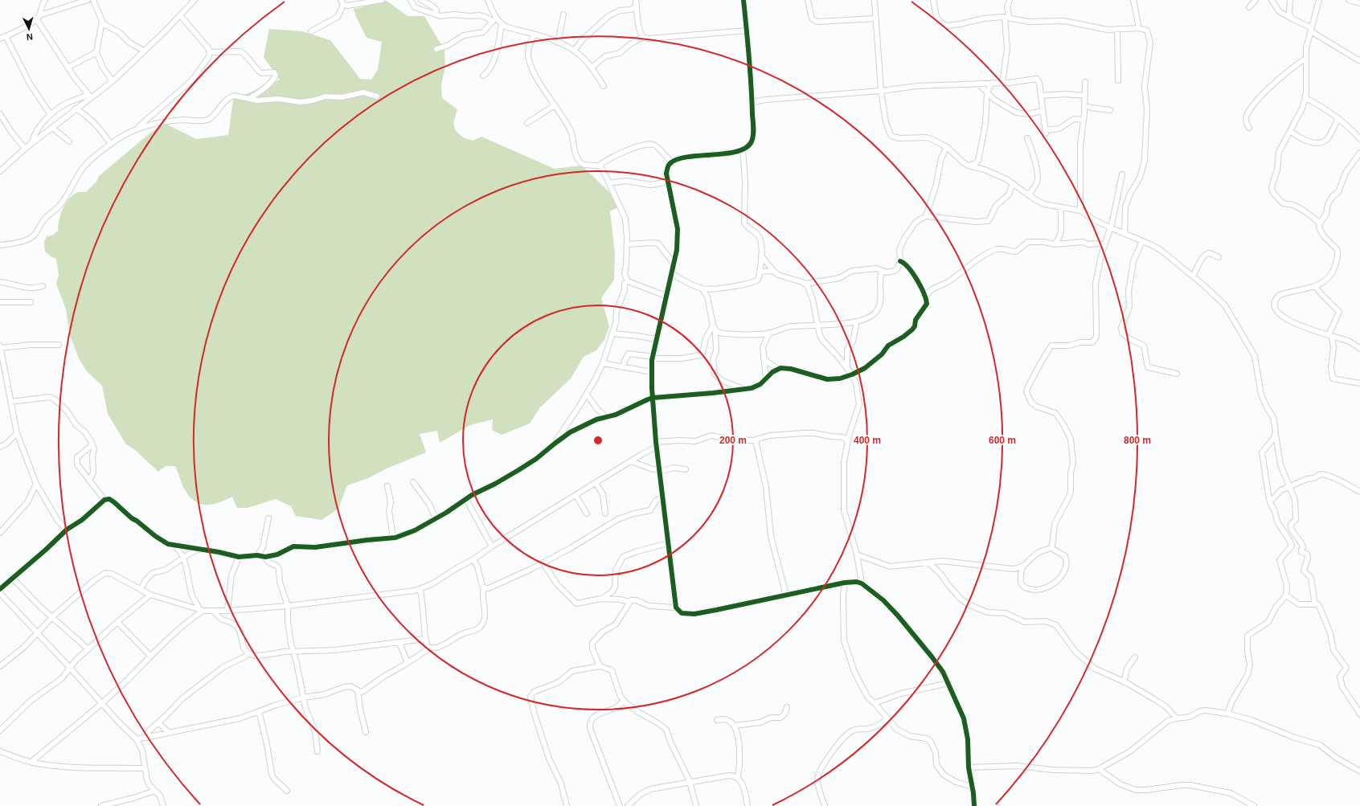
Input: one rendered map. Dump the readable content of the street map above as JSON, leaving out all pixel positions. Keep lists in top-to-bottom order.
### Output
{
  "north": "bottom",
  "rings": [
    "200 m",
    "400 m",
    "600 m",
    "800 m"
  ]
}
